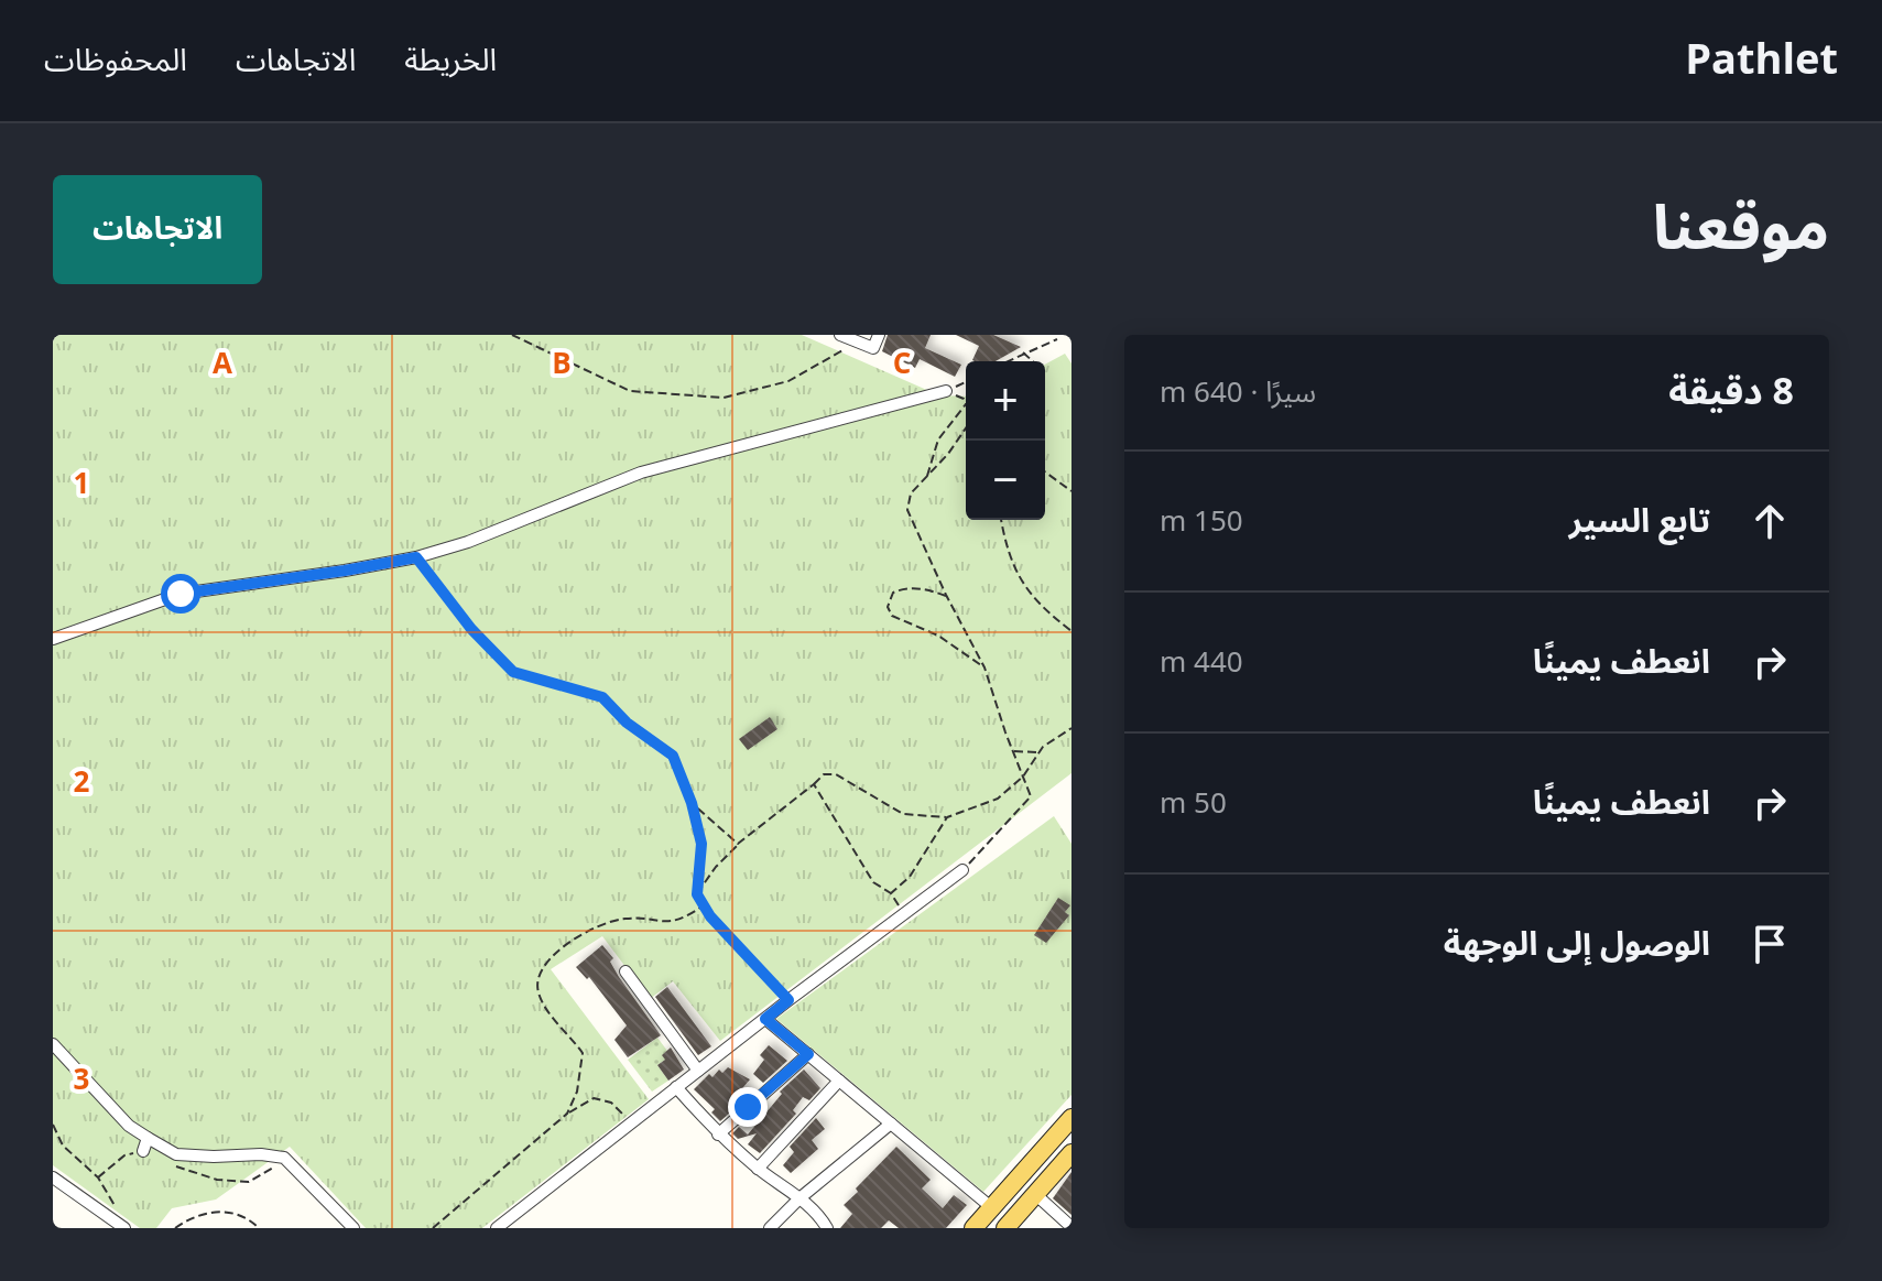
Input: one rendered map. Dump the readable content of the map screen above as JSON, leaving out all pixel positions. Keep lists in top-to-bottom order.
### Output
{
  "page": {
    "header": "Pathlet",
    "nav": ["الخريطة", "الاتجاهات", "المحفوظات"],
    "title": "موقعنا",
    "buttons": "الاتجاهات",
    "heading": ["8 دقيقة", "سيرًا · 640 m"],
    "map_buttons": ["+", "−"],
    "list": [
      ["تابع السير", "150 m"],
      ["انعطف يمينًا", "440 m"],
      ["انعطف يمينًا", "50 m"],
      "الوصول إلى الوجهة"
    ]
  },
  "grid": {
    "columns": ["A", "B", "C"],
    "rows": ["1", "2", "3"]
  }
}
